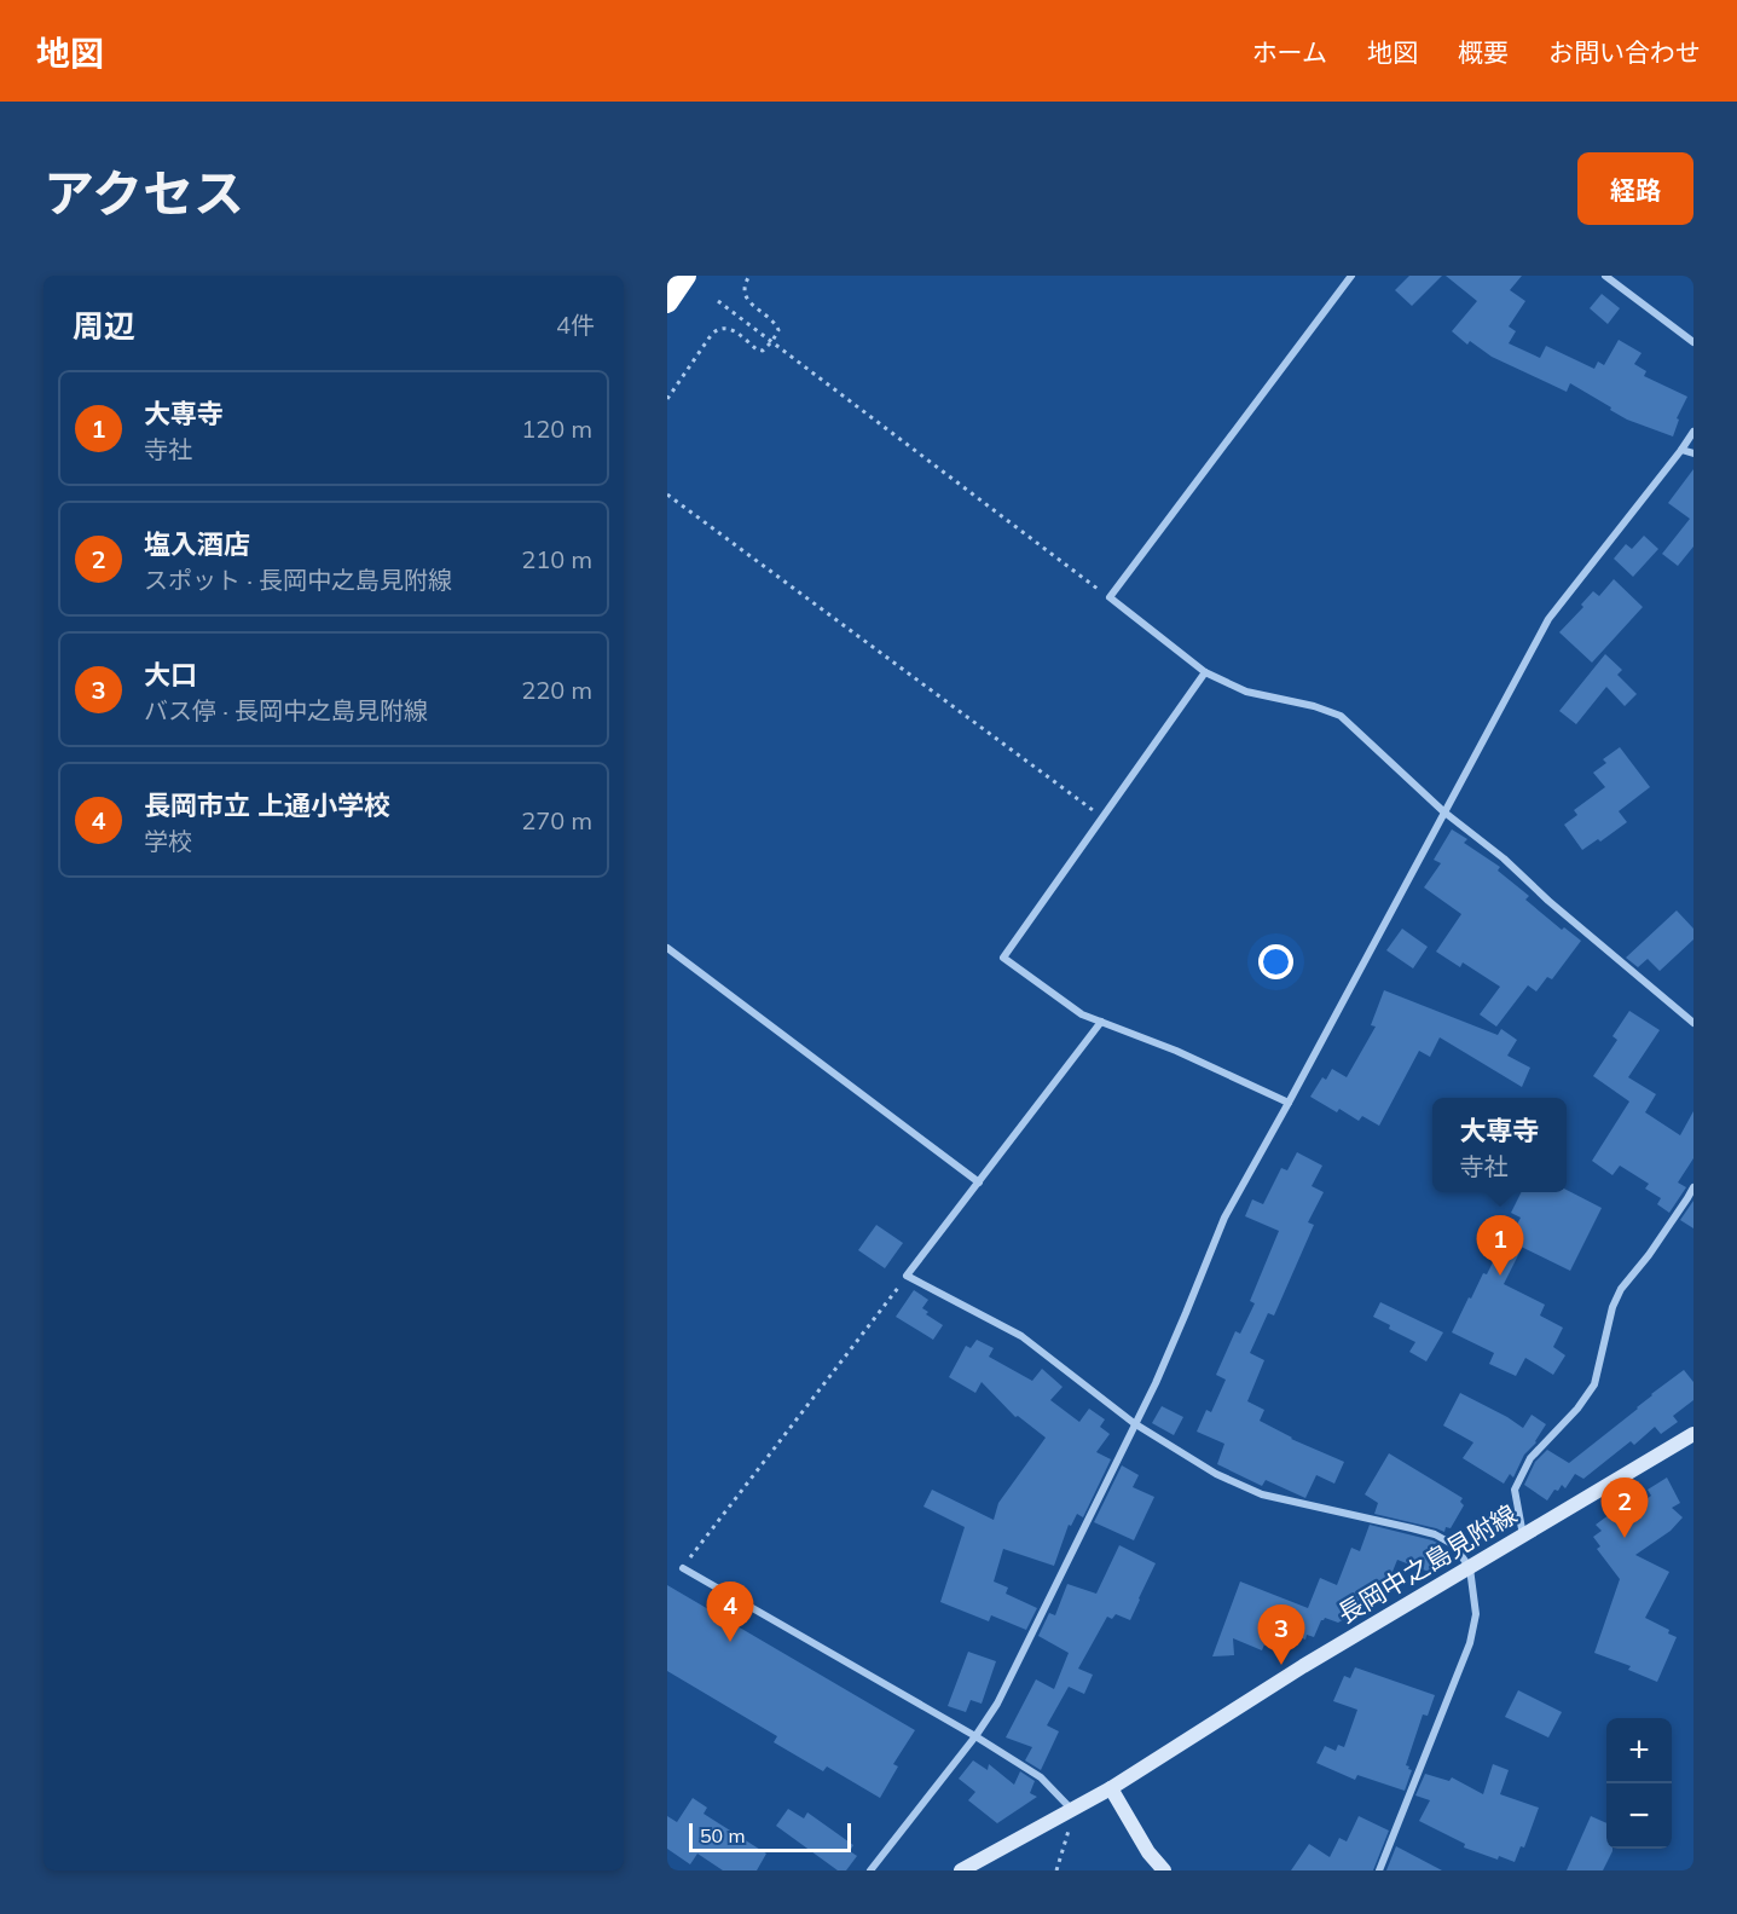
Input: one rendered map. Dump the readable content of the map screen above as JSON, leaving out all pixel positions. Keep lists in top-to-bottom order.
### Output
{
  "streets": {
    "main road": ["長岡中之島見附線"]
  },
  "scale_bar": "50 m",
  "page": {
    "header": "地図",
    "nav": [
      "ホーム",
      "地図",
      "概要",
      "お問い合わせ"
    ],
    "title": "アクセス",
    "buttons": "経路",
    "heading": ["周辺", "4件"],
    "list": [
      {
        "mark": "1",
        "name": "大専寺",
        "note": "寺社",
        "value": "120 m"
      },
      {
        "mark": "2",
        "name": "塩入酒店",
        "note": "スポット · 長岡中之島見附線",
        "value": "210 m"
      },
      {
        "mark": "3",
        "name": "大口",
        "note": "バス停 · 長岡中之島見附線",
        "value": "220 m"
      },
      {
        "mark": "4",
        "name": "長岡市立 上通小学校",
        "note": "学校",
        "value": "270 m"
      }
    ],
    "popup": ["大専寺", "寺社"],
    "pins": [
      "1",
      "2",
      "4",
      "3"
    ],
    "map_buttons": ["+", "−"],
    "scale": "50 m"
  }
}
